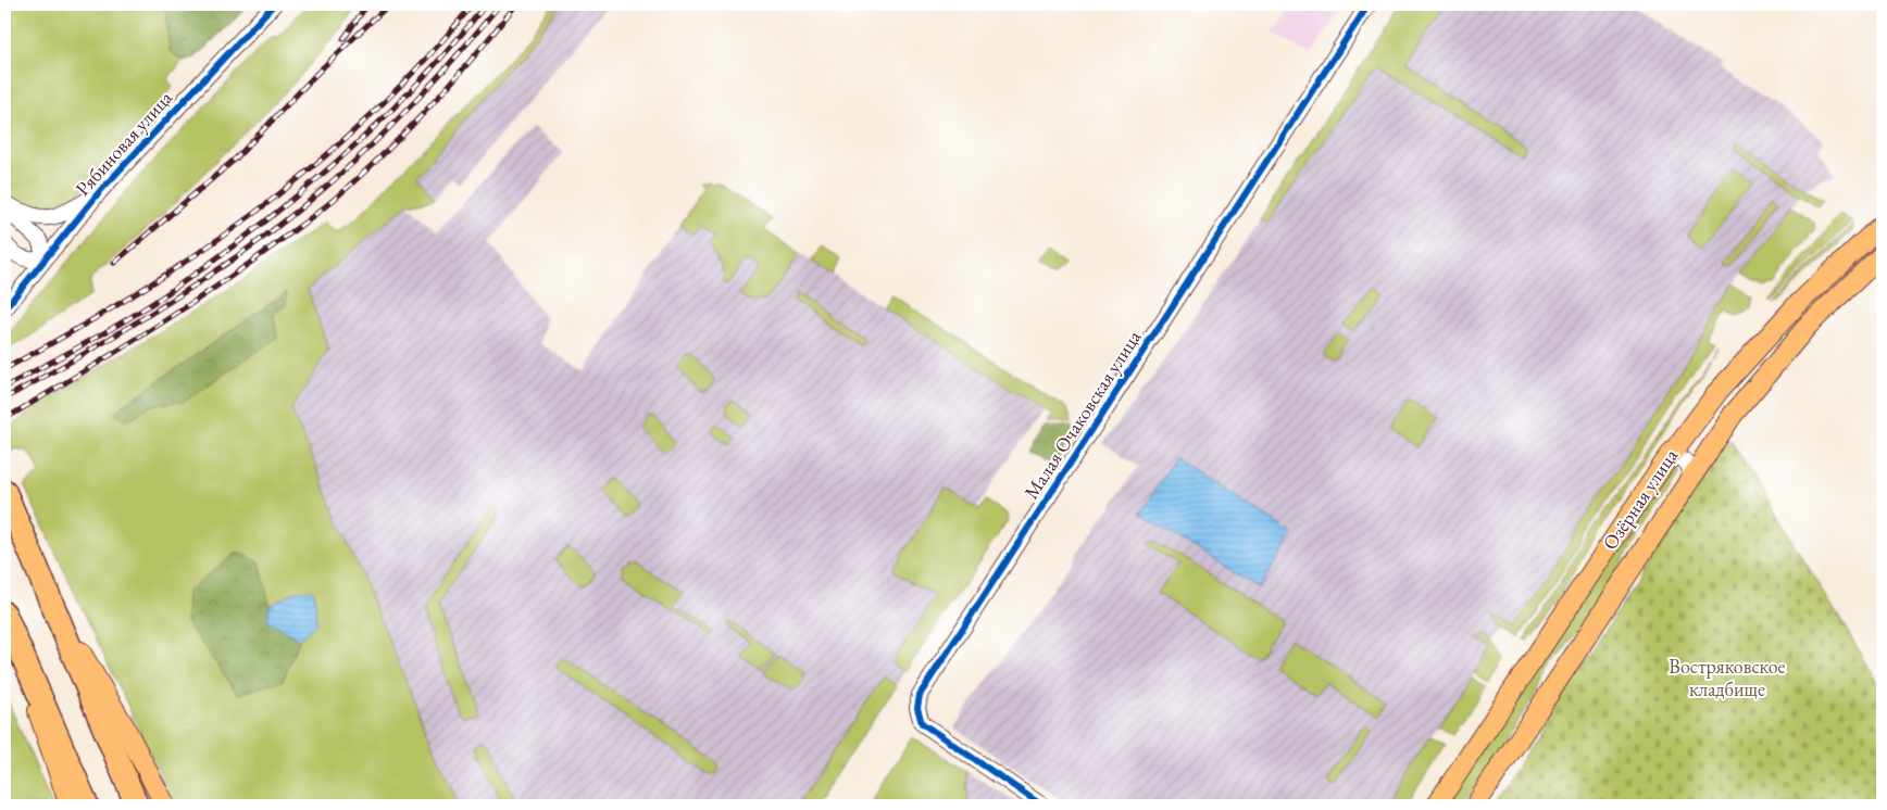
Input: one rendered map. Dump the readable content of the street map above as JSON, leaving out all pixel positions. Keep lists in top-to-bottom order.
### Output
{
  "streets": {
    "main road": ["Озёрная улица"],
    "street": ["Рябиновая улица", "Малая Очаковская улица"]
  },
  "parks": ["Востряковское кладбище"]
}
